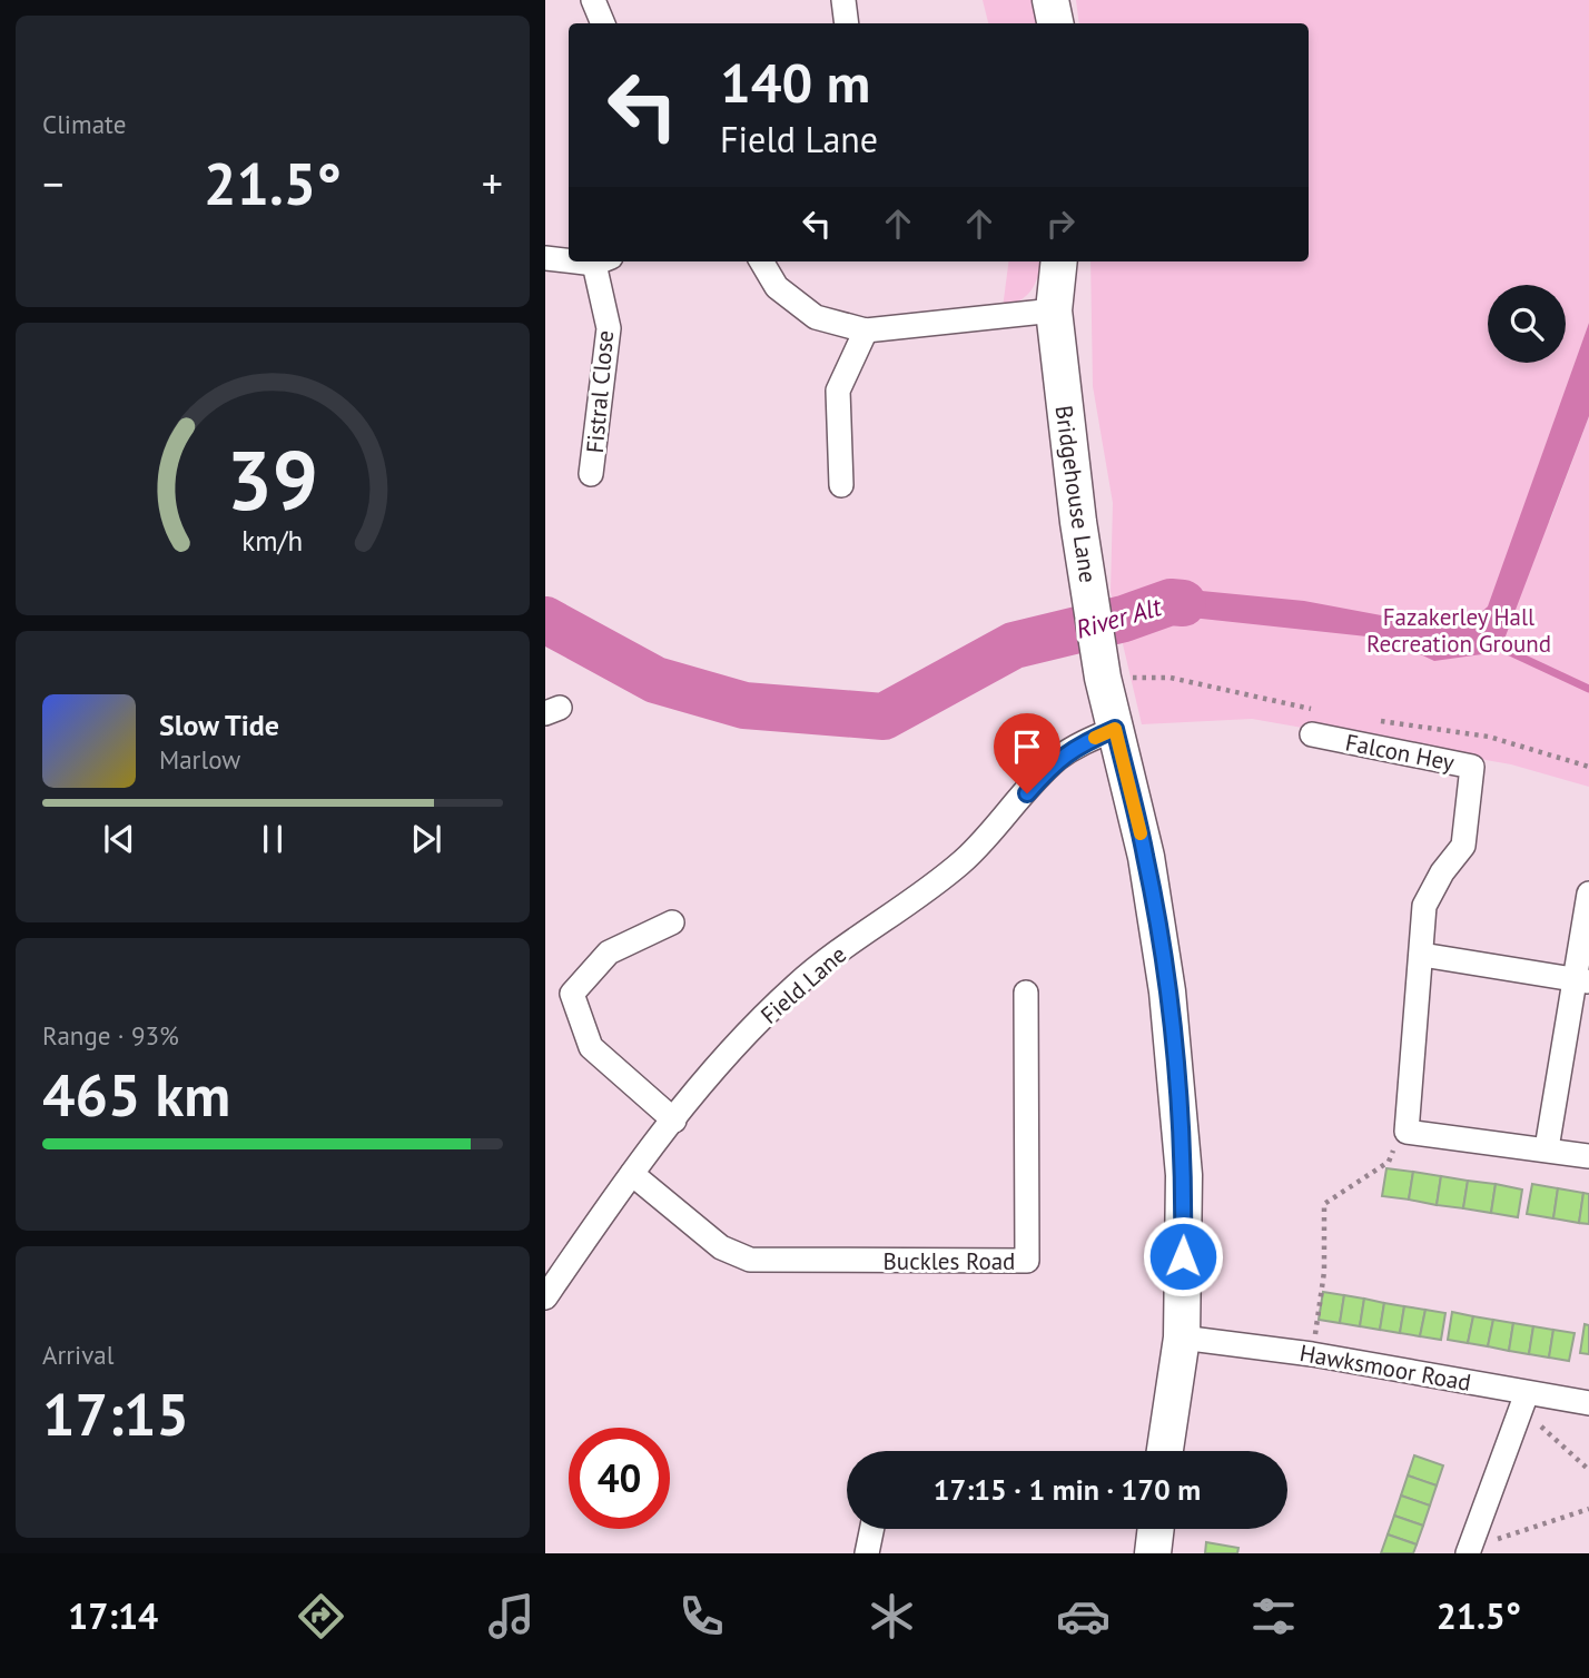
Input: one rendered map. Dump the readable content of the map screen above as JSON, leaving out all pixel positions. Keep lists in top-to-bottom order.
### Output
{
  "streets": {
    "street": [
      "Fistral Close",
      "Bridgehouse Lane",
      "Falcon Hey",
      "Field Lane",
      "Buckles Road",
      "Hawksmoor Road"
    ]
  },
  "crossings": [
    ["Bridgehouse Lane", "Field Lane"],
    ["Bridgehouse Lane", "Hawksmoor Road"],
    ["Field Lane", "Buckles Road"]
  ],
  "water": ["River Alt"],
  "parks": ["Fazakerley Hall Recreation Ground"],
  "page": {
    "tile": [
      "Climate",
      ["Range · 93%", "465 km"],
      ["Arrival", "17:15"]
    ],
    "turn": ["140 m", "Field Lane"],
    "heat": ["−", "21.5°", "+"],
    "song": ["Slow Tide", "Marlow"],
    "limit": "40",
    "trip": "17:15 · 1 min · 170 m",
    "tabs": ["17:14", "21.5°"],
    "gauge": ["39", "km/h"]
  }
}
